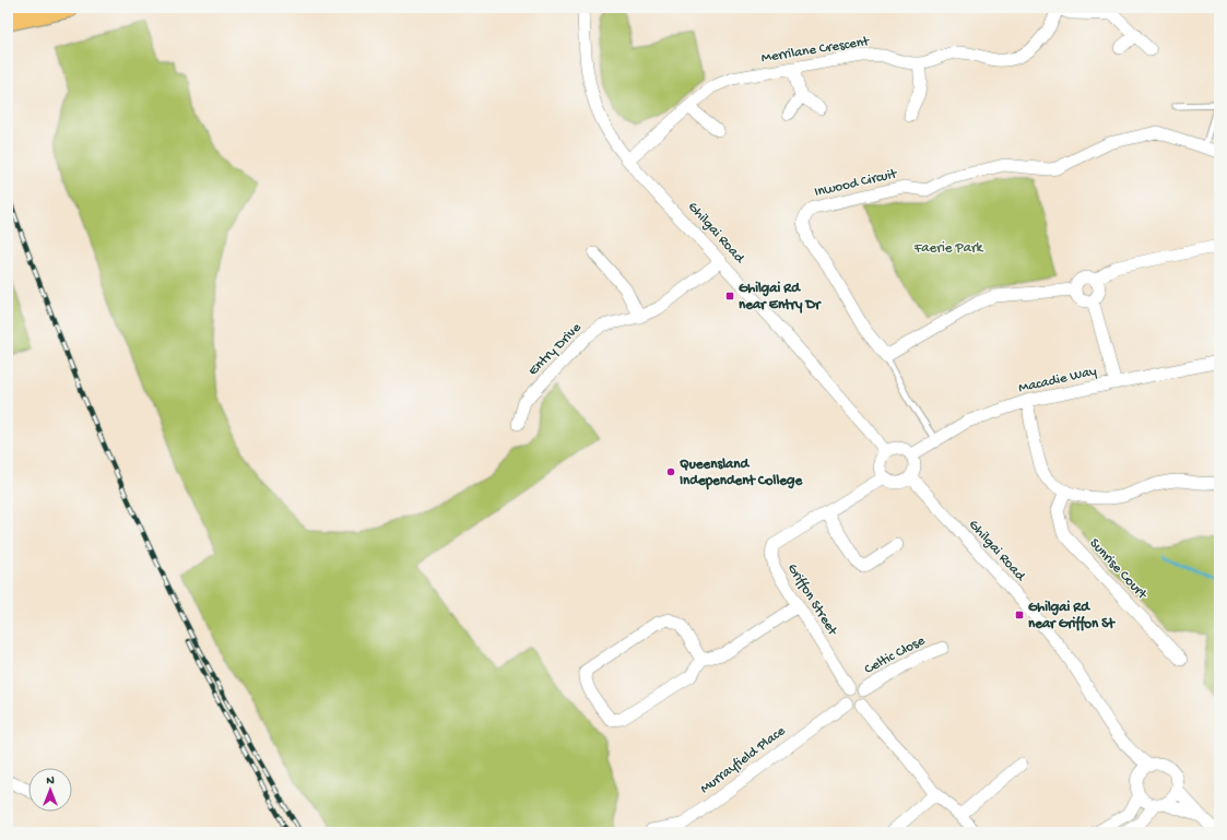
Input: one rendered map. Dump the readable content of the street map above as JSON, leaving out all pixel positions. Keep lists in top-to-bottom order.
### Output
{
  "streets": {
    "street": [
      "Merrilane Crescent",
      "Inwood Circuit",
      "Ghilgai Road",
      "Entry Drive",
      "Macadie Way",
      "Sunrise Court",
      "Griffon Street",
      "Celtic Close",
      "Murrayfield Place"
    ]
  },
  "crossings": [
    ["Merrilane Crescent", "Ghilgai Road"],
    ["Ghilgai Road", "Entry Drive"],
    ["Ghilgai Road", "Macadie Way"],
    ["Ghilgai Road", "Griffon Street"],
    ["Macadie Way", "Griffon Street"],
    ["Griffon Street", "Celtic Close"],
    ["Griffon Street", "Murrayfield Place"],
    ["Celtic Close", "Murrayfield Place"]
  ],
  "parks": ["Faerie Park"],
  "places": {
    "transit": ["Ghilgai Rd near Entry Dr", "Ghilgai Rd near Griffon St"],
    "other": ["Queensland Independent College"]
  },
  "north": "top"
}
